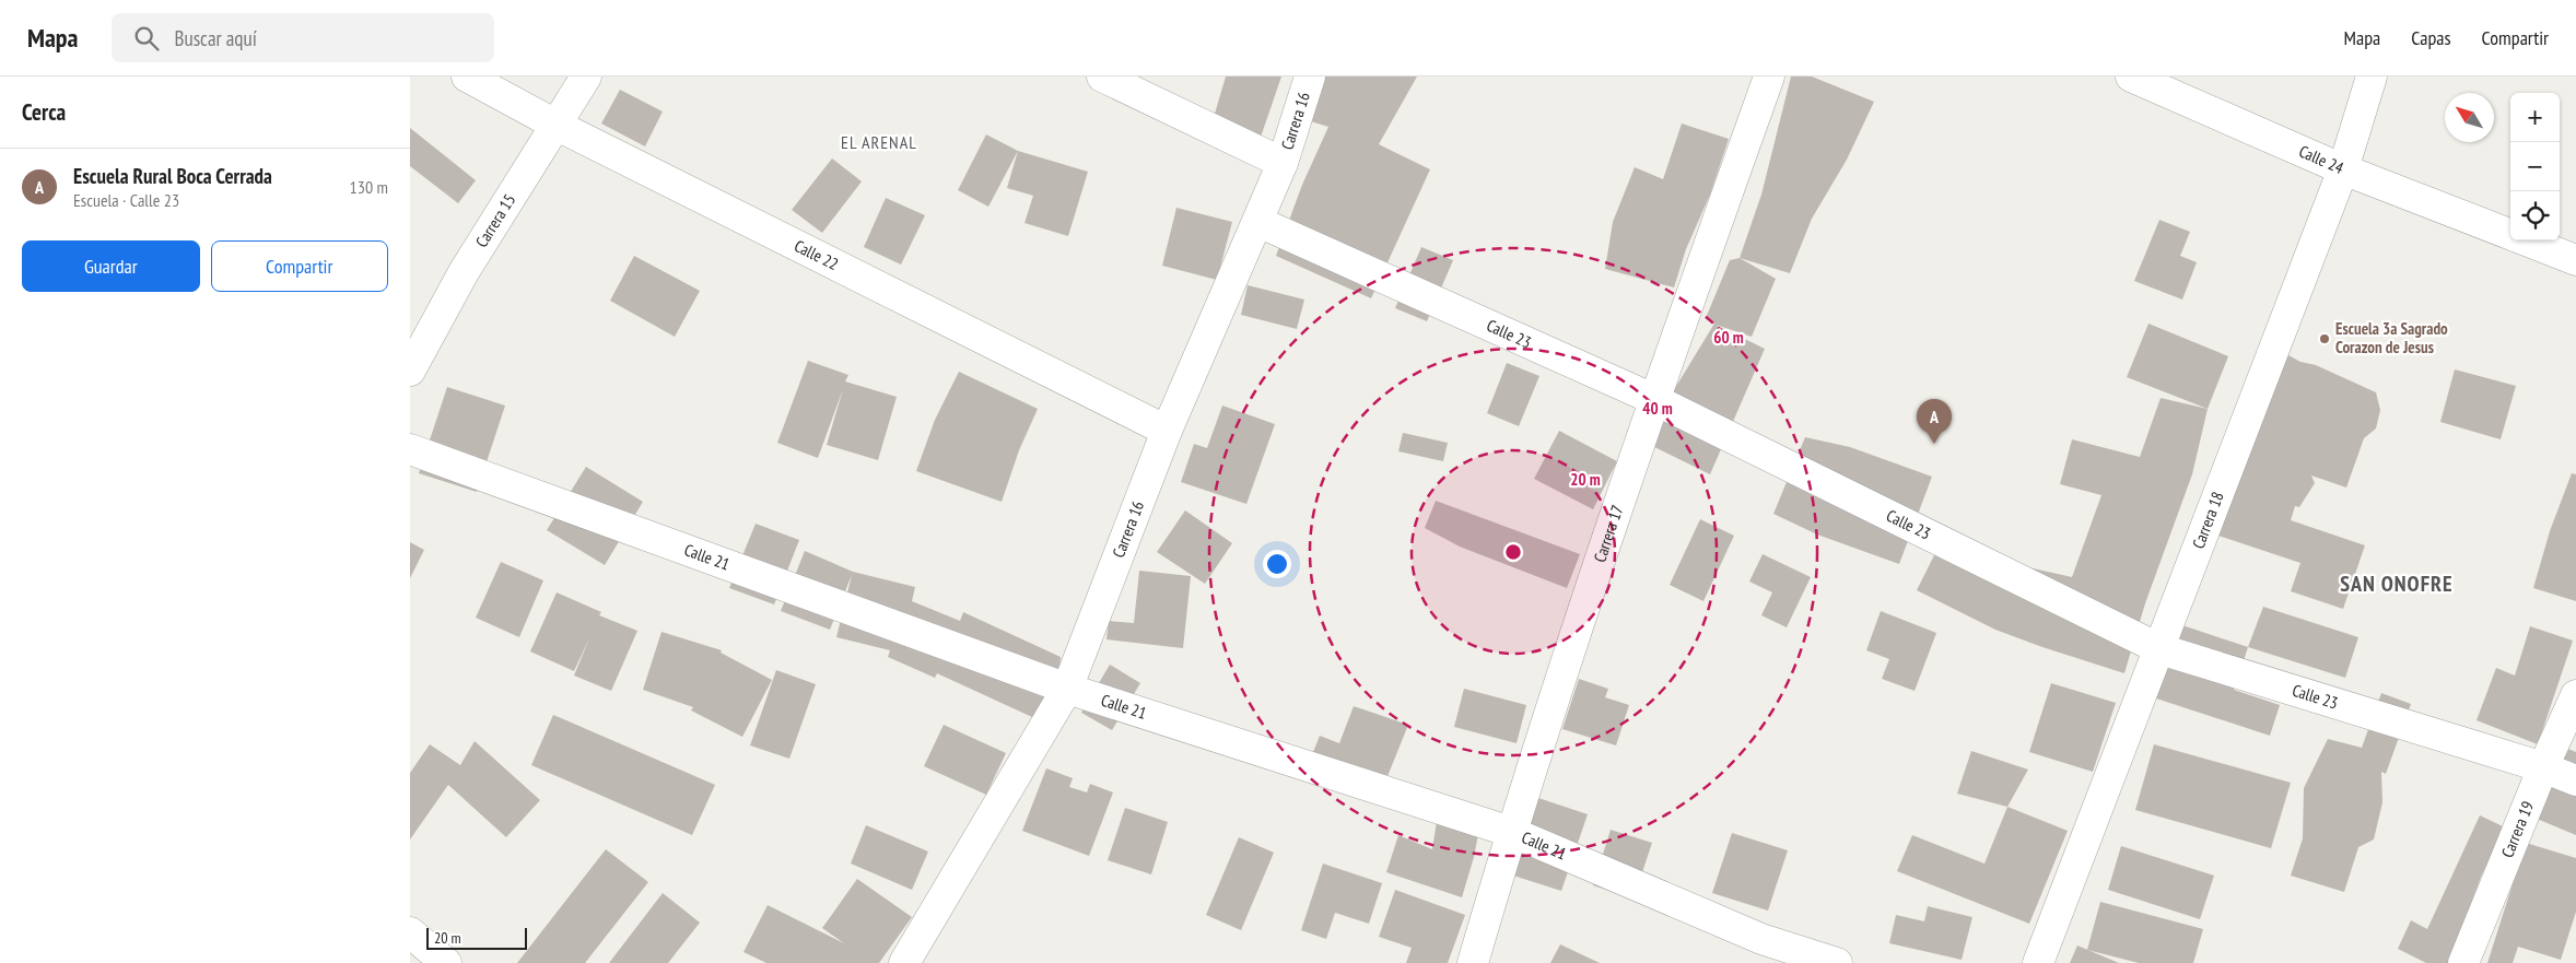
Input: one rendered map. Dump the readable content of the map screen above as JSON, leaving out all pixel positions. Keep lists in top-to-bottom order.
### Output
{
  "streets": {
    "street": [
      "Carrera 16",
      "Calle 24",
      "Carrera 15",
      "Calle 22",
      "Calle 23",
      "Carrera 18",
      "Carrera 17",
      "Calle 21",
      "Carrera 19"
    ]
  },
  "crossings": [
    ["Carrera 16", "Calle 22"],
    ["Carrera 16", "Calle 23"],
    ["Carrera 16", "Calle 21"],
    ["Calle 24", "Carrera 18"],
    ["Carrera 15", "Calle 22"],
    ["Calle 23", "Carrera 18"],
    ["Calle 23", "Carrera 17"],
    ["Calle 23", "Carrera 19"],
    ["Carrera 17", "Calle 21"]
  ],
  "districts": ["EL ARENAL", "SAN ONOFRE"],
  "places": ["Escuela 3a Sagrado Corazon de Jesus"],
  "scale_bar": "20 m",
  "north": "top left",
  "page": {
    "header": "Mapa",
    "search": "Buscar aquí",
    "nav": ["Mapa", "Capas", "Compartir"],
    "heading": "Cerca",
    "map_buttons": ["+", "−"],
    "list": [
      {
        "mark": "A",
        "name": "Escuela Rural Boca Cerrada",
        "note": "Escuela · Calle 23",
        "value": "130 m"
      }
    ],
    "buttons": ["Guardar", "Compartir"],
    "pins": "A",
    "scale": "20 m"
  },
  "rings": ["60 m", "40 m", "20 m"]
}
